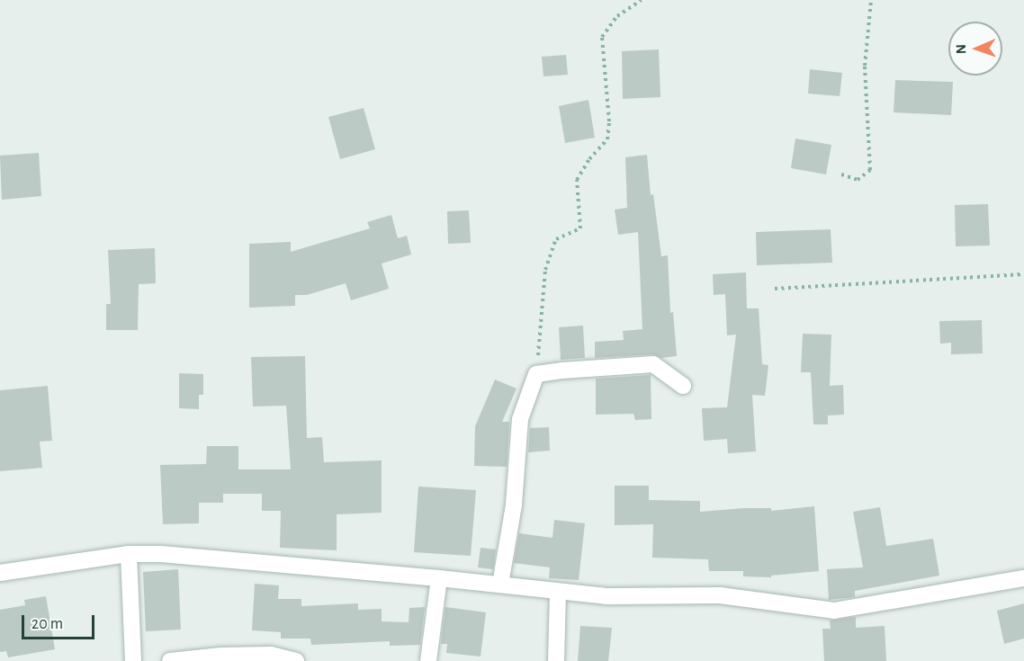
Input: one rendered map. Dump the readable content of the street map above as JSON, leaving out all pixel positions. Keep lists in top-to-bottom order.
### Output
{
  "scale_bar": "20 m",
  "north": "left"
}
